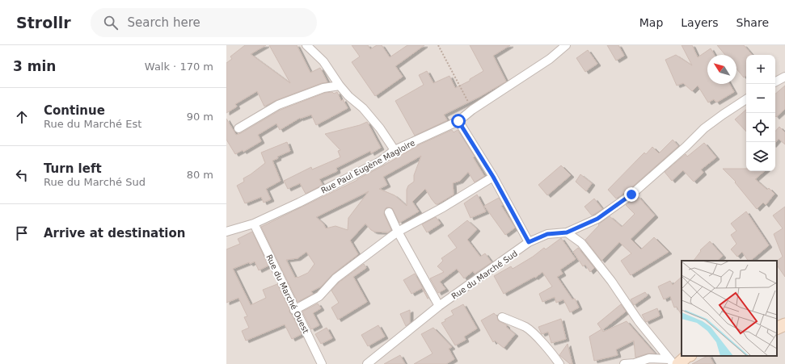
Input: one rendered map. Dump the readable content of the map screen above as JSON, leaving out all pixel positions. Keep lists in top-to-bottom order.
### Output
{
  "streets": {
    "street": ["Rue Paul Eugène Magloire", "Rue du Marché Sud", "Rue du Marché Ouest"]
  },
  "crossings": [
    ["Rue Paul Eugène Magloire", "Rue du Marché Ouest"]
  ],
  "north": "top left",
  "page": {
    "header": "Strollr",
    "search": "Search here",
    "nav": ["Map", "Layers", "Share"],
    "heading": ["3 min", "Walk · 170 m"],
    "map_buttons": ["+", "−"],
    "list": [
      ["Continue", "Rue du Marché Est", "90 m"],
      ["Turn left", "Rue du Marché Sud", "80 m"],
      "Arrive at destination"
    ]
  }
}
